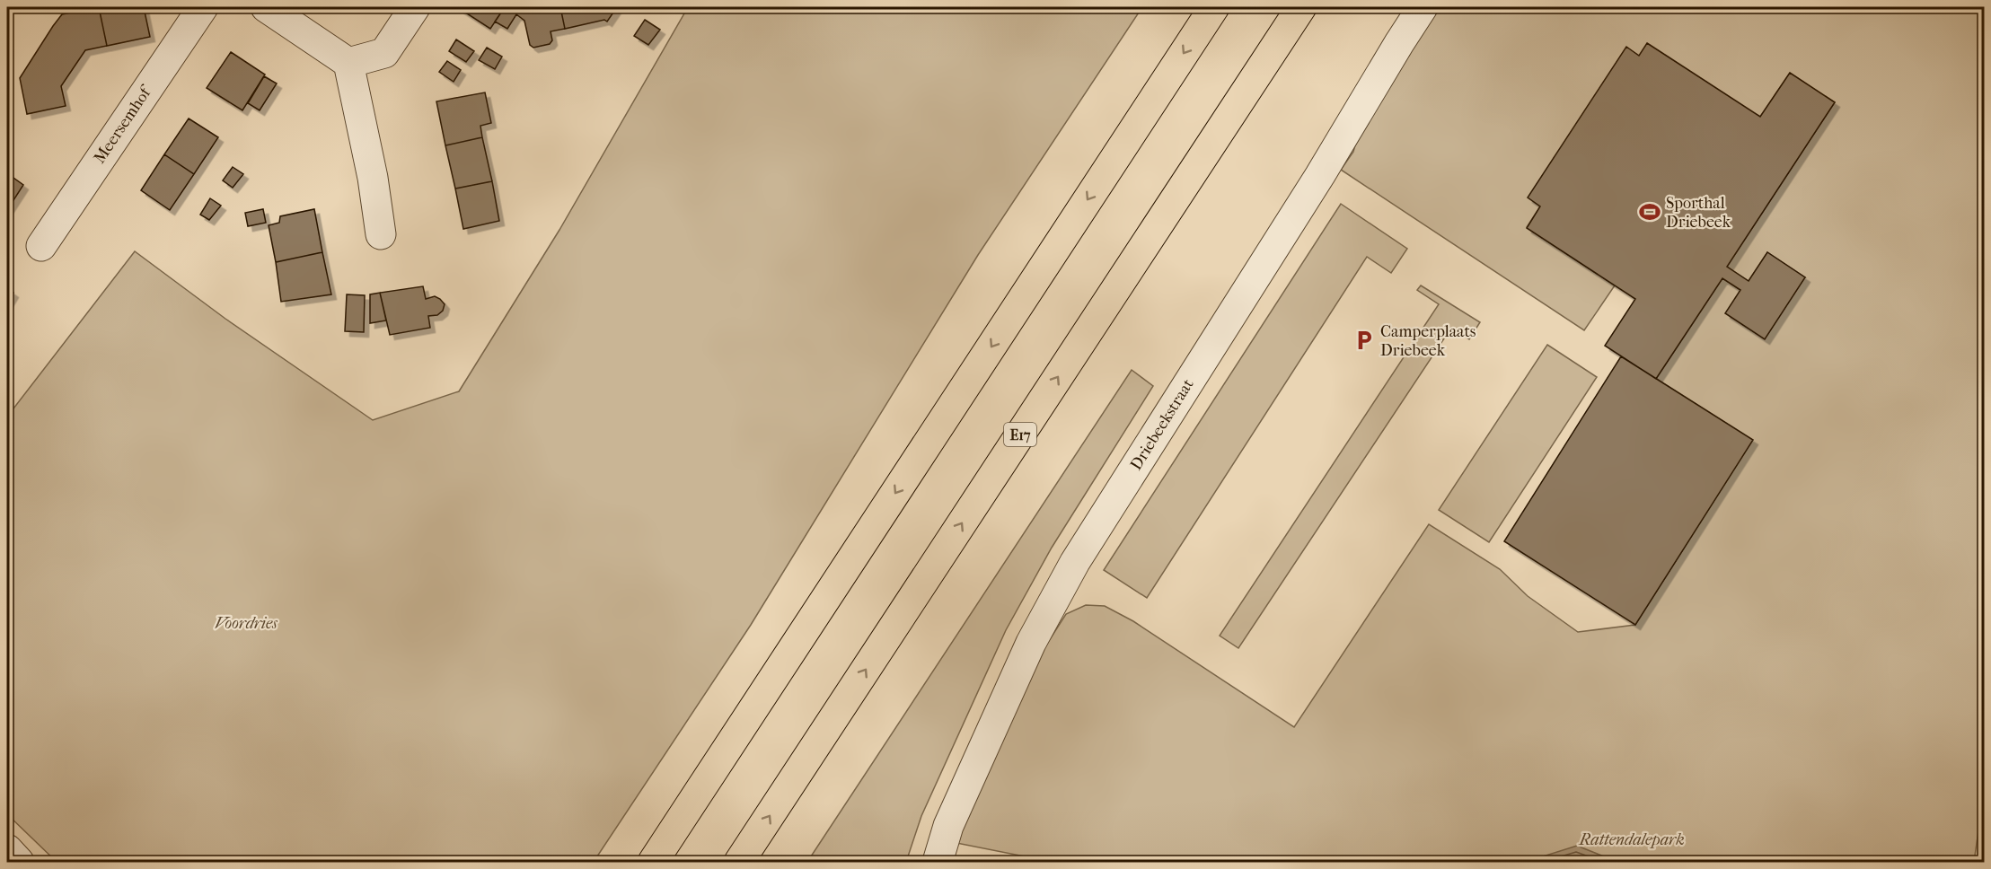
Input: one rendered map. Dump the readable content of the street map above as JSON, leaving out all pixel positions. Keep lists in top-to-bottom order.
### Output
{
  "streets": {
    "highway": ["E17"],
    "street": ["Meersemhof", "Driebeekstraat"]
  },
  "parks": ["Voordries", "Rattendalepark"],
  "places": {
    "sports": ["Sporthal Driebeek"],
    "parking": ["Camperplaats Driebeek"]
  }
}
